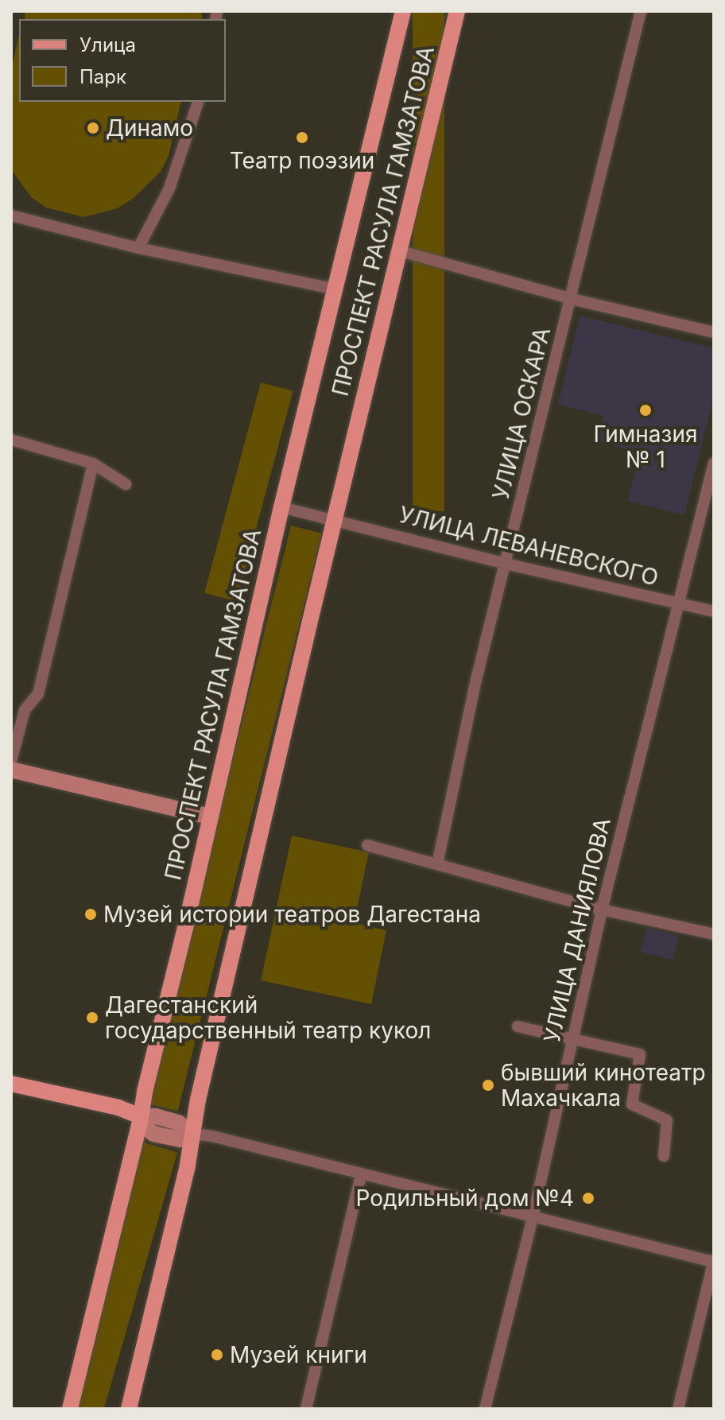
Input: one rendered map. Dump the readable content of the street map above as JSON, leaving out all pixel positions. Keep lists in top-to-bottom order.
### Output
{
  "streets": {
    "main road": ["ПРОСПЕКТ РАСУЛА ГАМЗАТОВА"],
    "street": ["УЛИЦА ОСКАРА", "УЛИЦА ЛЕВАНЕВСКОГО", "УЛИЦА ДАНИЯЛОВА"]
  },
  "crossings": [
    ["ПРОСПЕКТ РАСУЛА ГАМЗАТОВА", "УЛИЦА ЛЕВАНЕВСКОГО"],
    ["УЛИЦА ОСКАРА", "УЛИЦА ЛЕВАНЕВСКОГО"],
    ["УЛИЦА ЛЕВАНЕВСКОГО", "УЛИЦА ДАНИЯЛОВА"]
  ],
  "places": [
    "Динамо",
    "Театр поэзии",
    "Гимназия № 1",
    "Музей истории театров Дагестана",
    "Дагестанский государственный театр кукол",
    "бывший кинотеатр Махачкала",
    "Родильный дом №4",
    "Музей книги"
  ],
  "legend": ["Улица", "Парк"]
}
